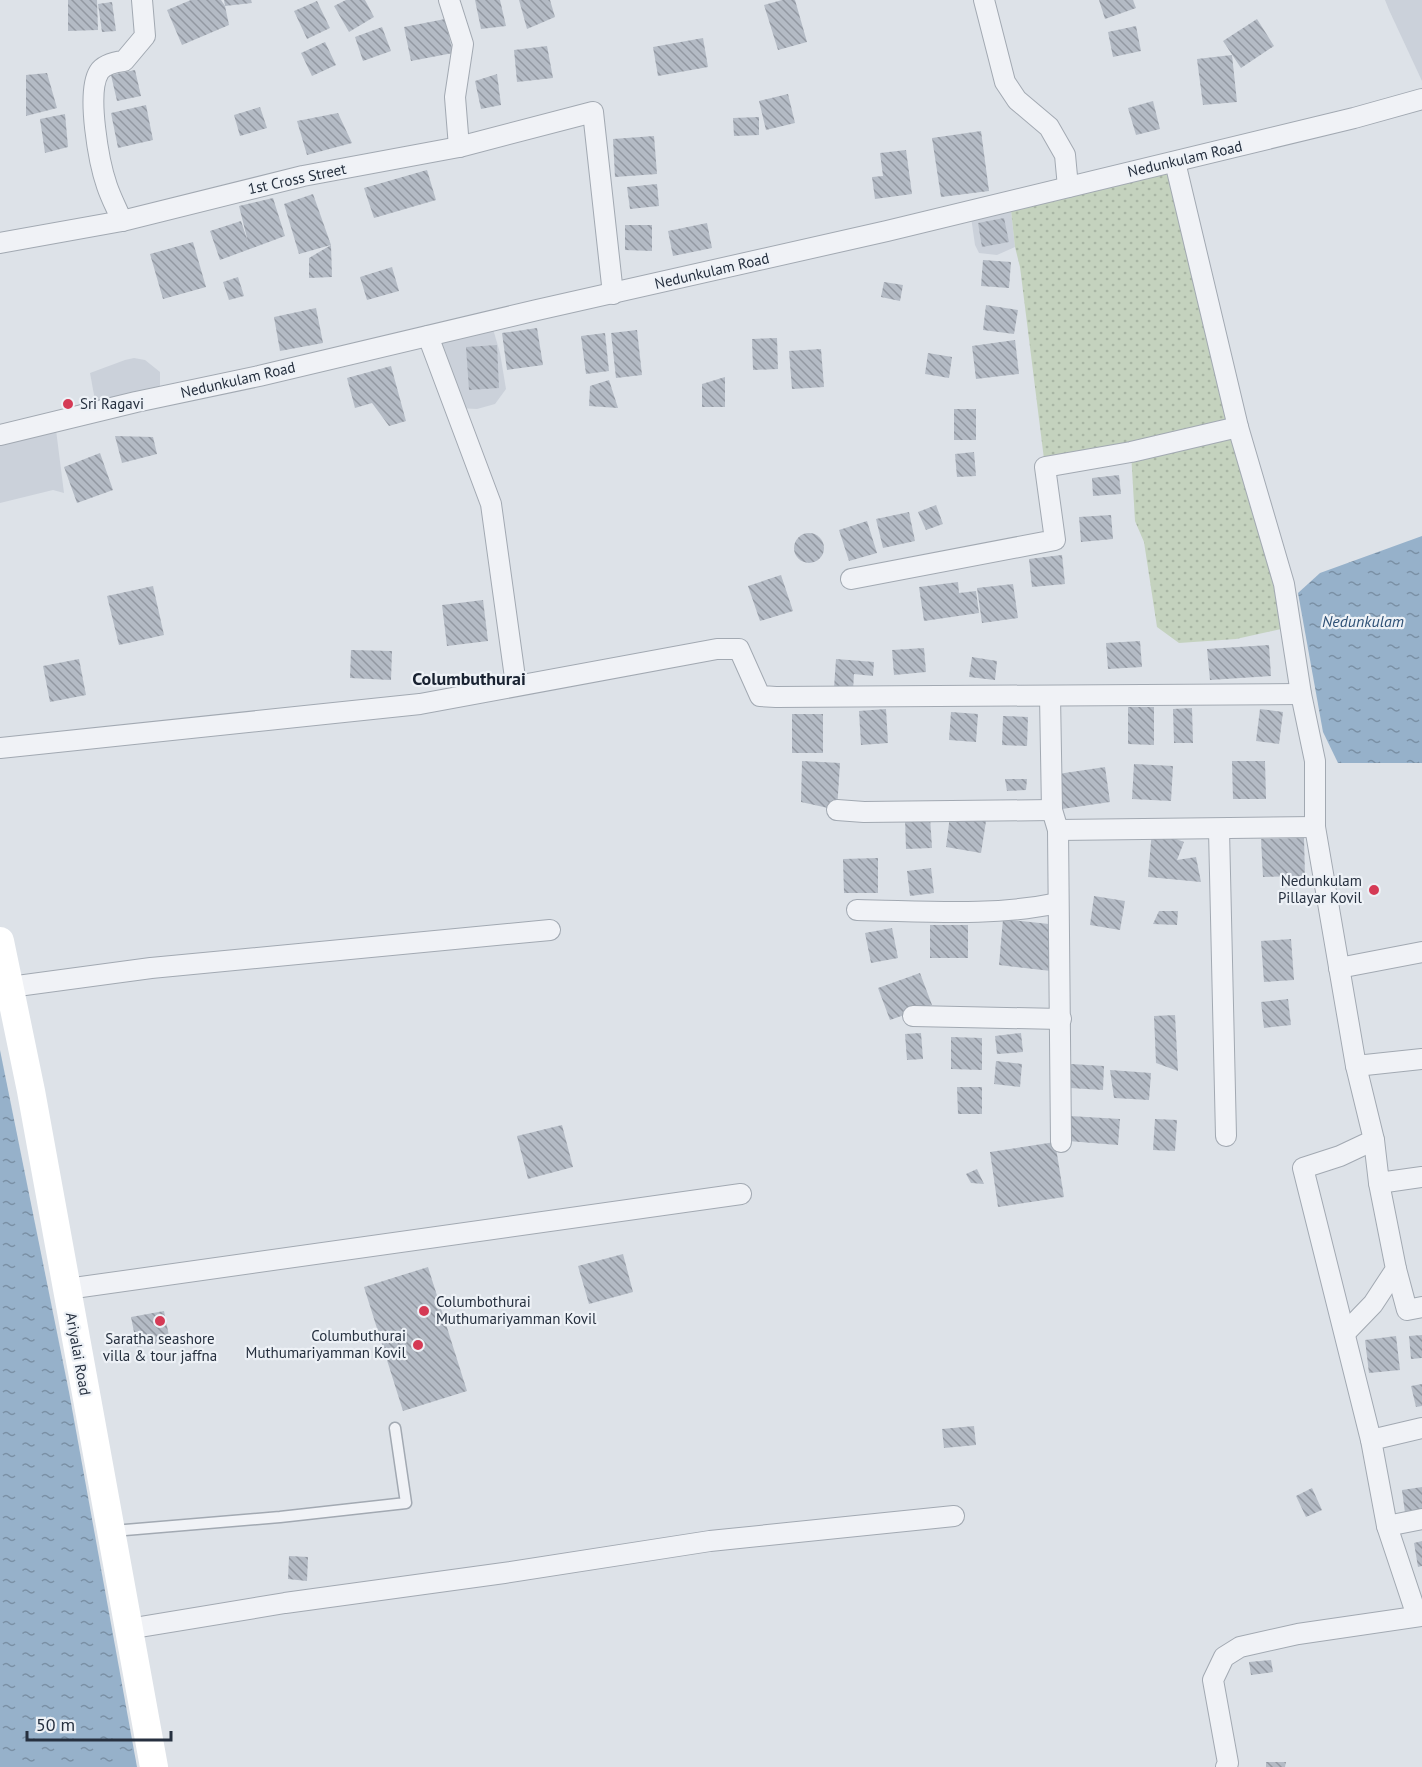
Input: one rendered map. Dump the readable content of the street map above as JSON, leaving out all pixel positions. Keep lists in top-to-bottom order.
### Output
{
  "streets": {
    "street": ["Nedunkulam Road", "1st Cross Street", "Ariyalai Road"]
  },
  "crossings": [
    ["Nedunkulam Road", "1st Cross Street"]
  ],
  "districts": ["Columbuthurai"],
  "water": ["Nedunkulam"],
  "places": [
    "Sri Ragavi",
    "Nedunkulam Pillayar Kovil",
    "Columbothurai Muthumariyamman Kovil",
    "Saratha seashore villa & tour jaffna",
    "Columbuthurai Muthumariyamman Kovil"
  ],
  "scale_bar": "50 m"
}
